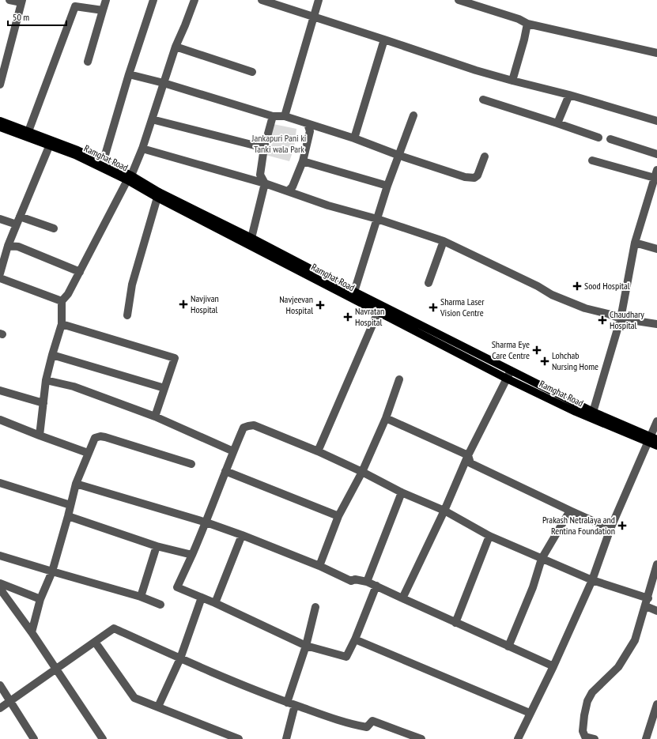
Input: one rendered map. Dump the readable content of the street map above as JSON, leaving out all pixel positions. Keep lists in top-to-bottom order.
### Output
{
  "streets": {
    "main road": ["Ramghat Road"]
  },
  "parks": ["Jankapuri Pani ki Tanki wala Park"],
  "places": {
    "health": [
      "Sood Hospital",
      "Navjivan Hospital",
      "Navjeevan Hospital",
      "Sharma Laser Vision Centre",
      "Navratan Hospital",
      "Chaudhary Hospital",
      "Sharma Eye Care Centre",
      "Lohchab Nursing Home",
      "Prakash Netralaya and Rentina Foundation"
    ]
  },
  "scale_bar": "50 m"
}
